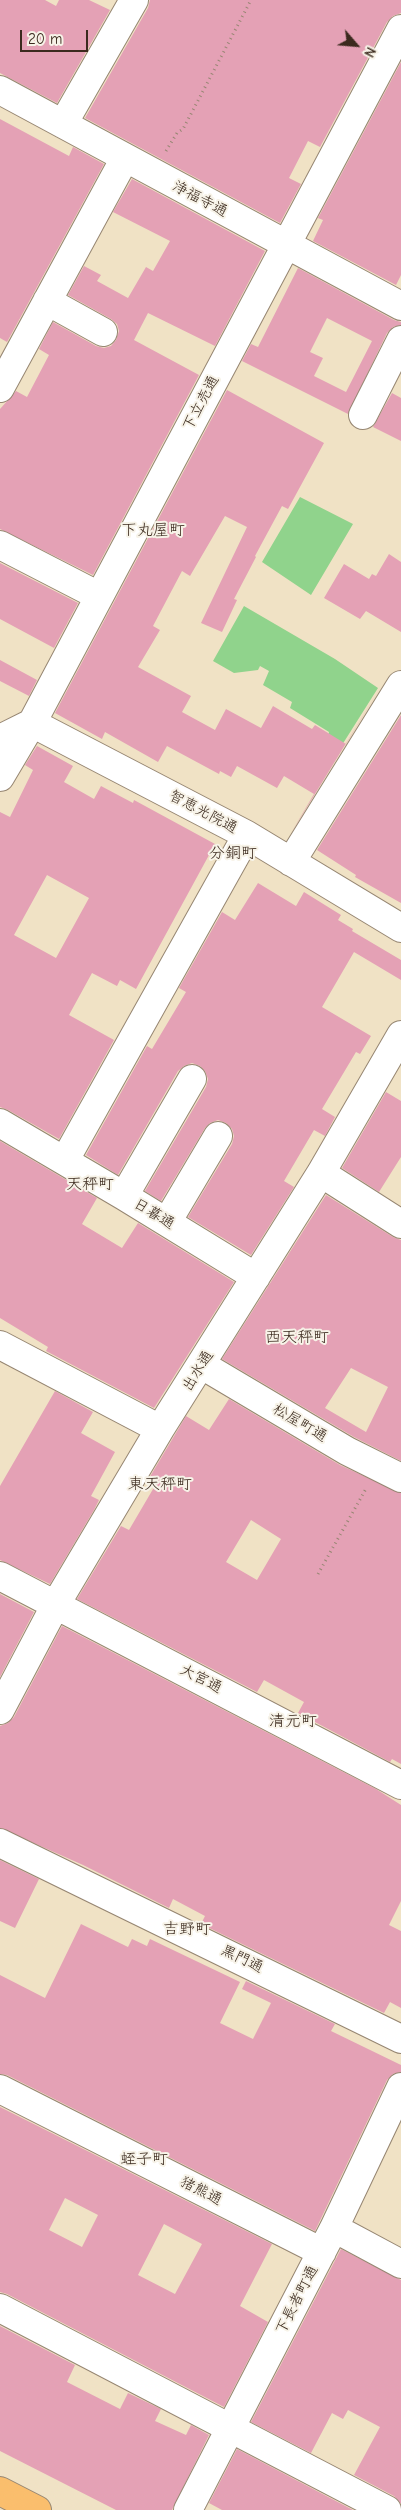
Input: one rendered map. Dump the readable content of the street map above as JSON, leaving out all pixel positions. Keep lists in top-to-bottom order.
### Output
{
  "streets": {
    "street": [
      "浄福寺通",
      "下立売通",
      "智恵光院通",
      "日暮通",
      "出水通",
      "松屋町通",
      "大宮通",
      "黒門通",
      "猪熊通",
      "下長者町通"
    ]
  },
  "crossings": [
    ["浄福寺通", "下立売通"],
    ["下立売通", "智恵光院通"],
    ["日暮通", "出水通"],
    ["出水通", "松屋町通"],
    ["出水通", "大宮通"],
    ["猪熊通", "下長者町通"]
  ],
  "districts": [
    "下丸屋町",
    "分銅町",
    "天秤町",
    "西天秤町",
    "東天秤町",
    "清元町",
    "吉野町",
    "蛭子町"
  ],
  "scale_bar": "20 m",
  "north": "bottom right"
}
